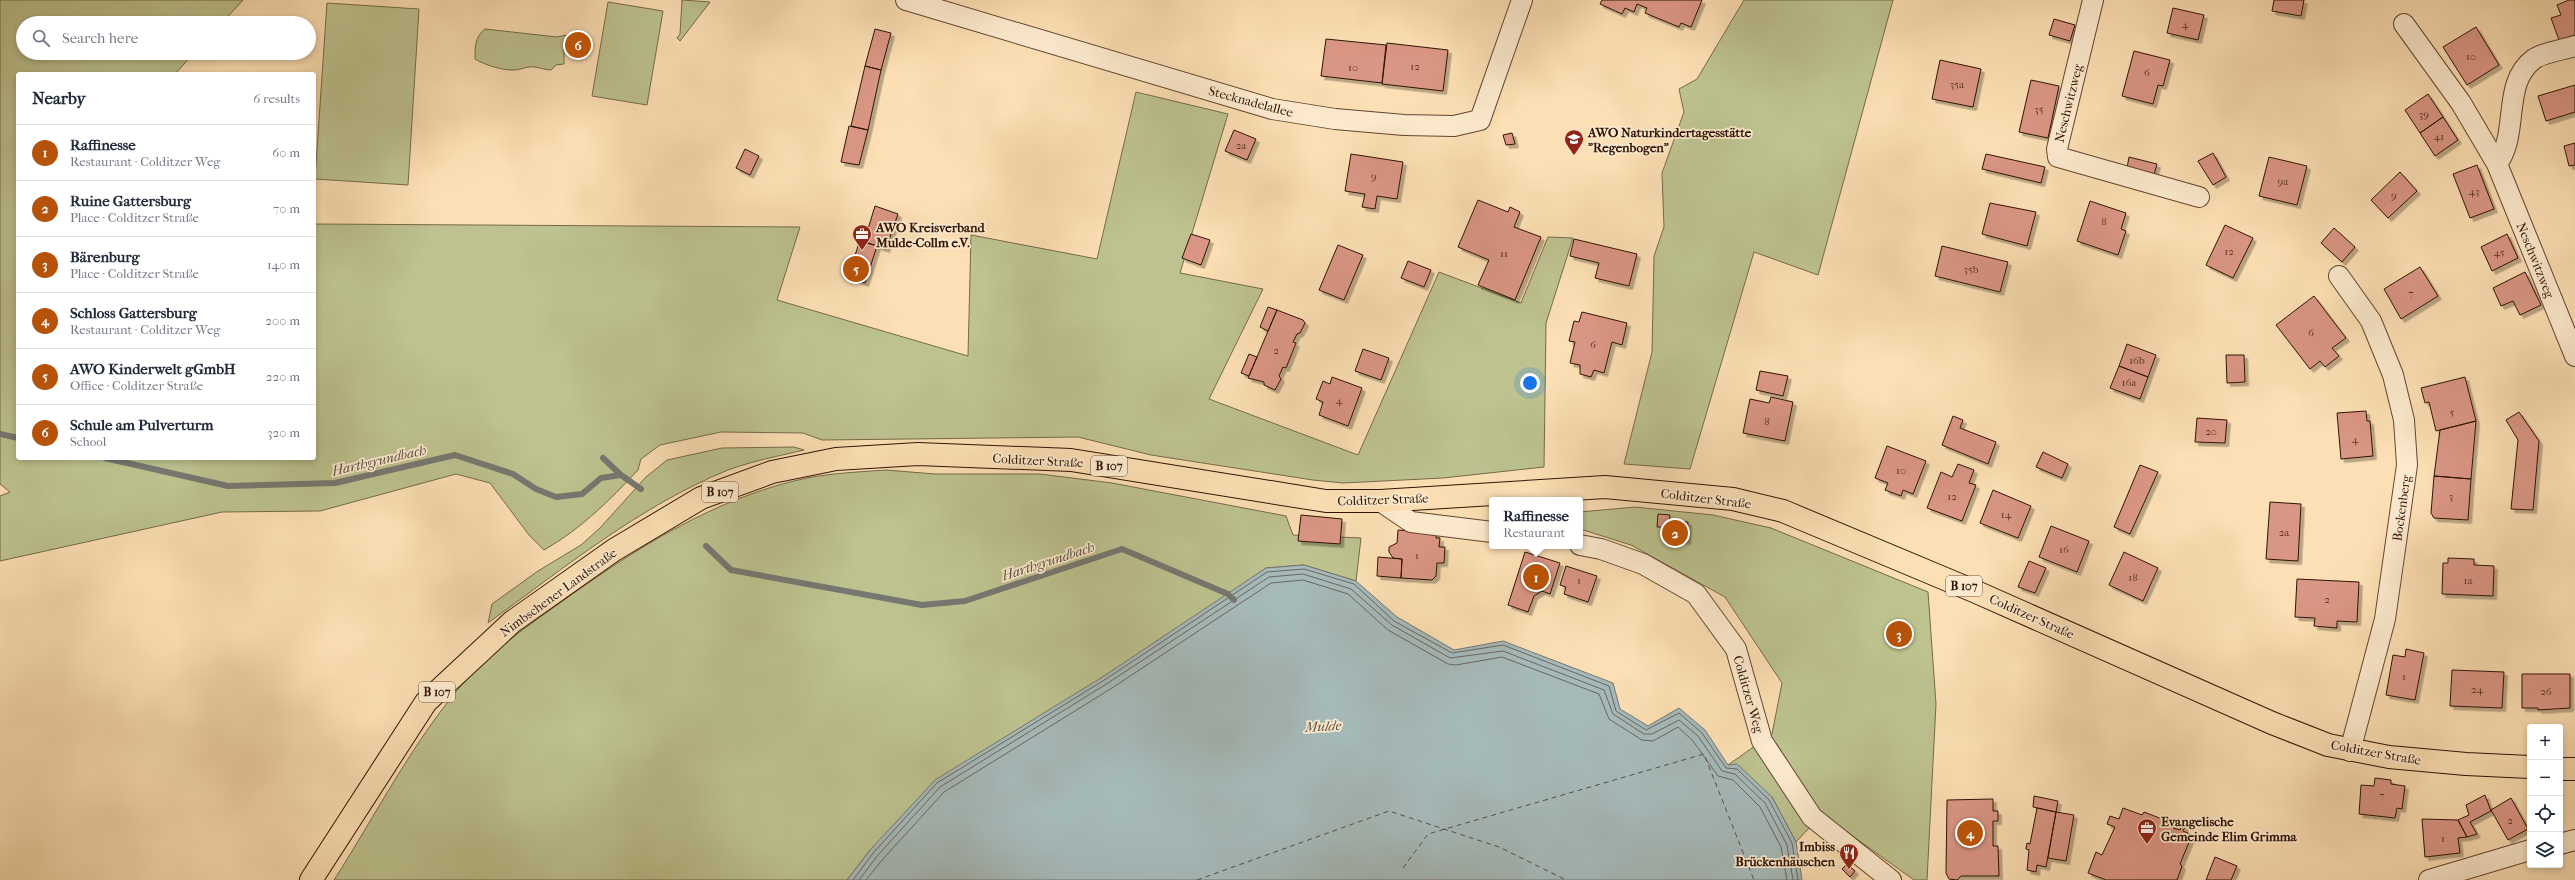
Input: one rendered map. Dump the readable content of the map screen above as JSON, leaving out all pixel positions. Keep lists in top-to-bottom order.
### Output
{
  "streets": {
    "main road": ["Colditzer Straße", "B 107", "Nimbschener Landstraße"],
    "street": [
      "Stecknadelallee",
      "Neschwitzweg",
      "Bockenberg",
      "Colditzer Weg"
    ]
  },
  "crossings": [
    ["Colditzer Straße", "Bockenberg"],
    ["Colditzer Straße", "Nimbschener Landstraße"]
  ],
  "water": ["Harthgrundbach", "Mulde"],
  "places": {
    "school or university": ["AWO Naturkindertagesstätte \"Regenbogen\""],
    "office": ["AWO Kreisverband Mulde-Collm e.V.", "Evangelische Gemeinde Elim Grimma"],
    "restaurant": ["Imbiss Brückenhäuschen"]
  },
  "house_numbers": [
    "4",
    "10",
    "12",
    "10",
    "6",
    "35a",
    "35",
    "39",
    "41",
    "2a",
    "9",
    "9a",
    "43",
    "9",
    "8",
    "12",
    "45",
    "11",
    "35b",
    "7",
    "6",
    "6",
    "2",
    "16b",
    "16a",
    "4",
    "5",
    "8",
    "20",
    "4",
    "10",
    "12",
    "3",
    "14",
    "2a",
    "16",
    "1",
    "18",
    "1",
    "1a",
    "2",
    "1",
    "24",
    "26",
    "7",
    "2",
    "1"
  ],
  "page": {
    "search": "Search here",
    "pins": [
      "6",
      "5",
      "2",
      "1",
      "3",
      "4"
    ],
    "heading": ["Nearby", "6 results"],
    "list": [
      {
        "mark": "1",
        "name": "Raffinesse",
        "note": "Restaurant · Colditzer Weg",
        "value": "60 m"
      },
      {
        "mark": "2",
        "name": "Ruine Gattersburg",
        "note": "Place · Colditzer Straße",
        "value": "70 m"
      },
      {
        "mark": "3",
        "name": "Bärenburg",
        "note": "Place · Colditzer Straße",
        "value": "140 m"
      },
      {
        "mark": "4",
        "name": "Schloss Gattersburg",
        "note": "Restaurant · Colditzer Weg",
        "value": "200 m"
      },
      {
        "mark": "5",
        "name": "AWO Kinderwelt gGmbH",
        "note": "Office · Colditzer Straße",
        "value": "220 m"
      },
      {
        "mark": "6",
        "name": "Schule am Pulverturm",
        "note": "School",
        "value": "320 m"
      }
    ],
    "popup": ["Raffinesse", "Restaurant"],
    "map_buttons": ["+", "−"]
  }
}
